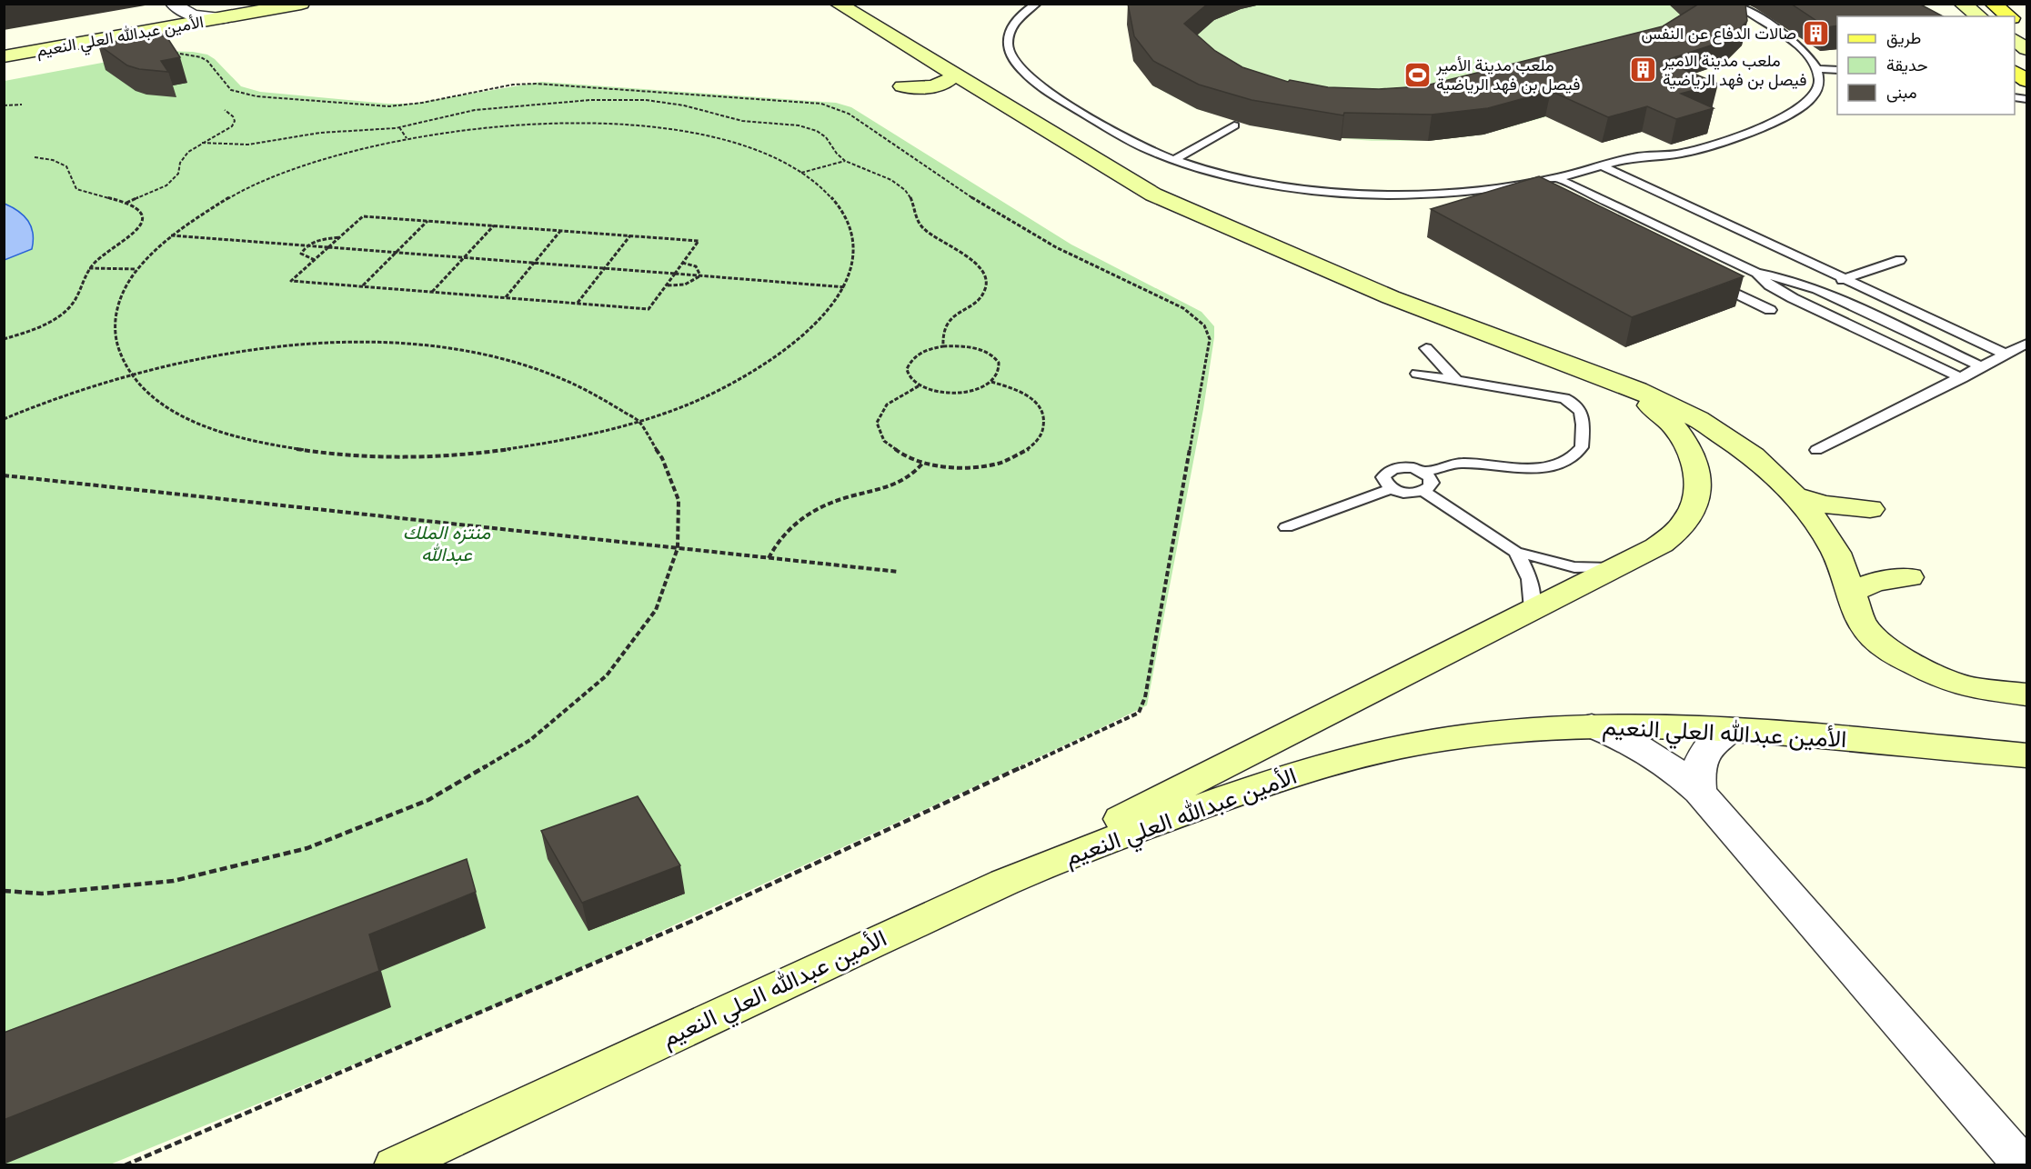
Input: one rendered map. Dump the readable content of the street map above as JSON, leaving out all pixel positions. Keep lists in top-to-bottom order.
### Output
{
  "streets": {
    "main road": ["الأمين عبدالله العلي النعيم"]
  },
  "parks": ["منتزه الملك عبدالله"],
  "places": {
    "building": ["صالات الدفاع عن النفس", "ملعب مدينة الامير فيصل بن فهد الرياضية"],
    "sports": ["ملعب مدينة الأمير فيصل بن فهد الرياضية"]
  },
  "legend": ["طريق", "حديقة", "مبنى"]
}
